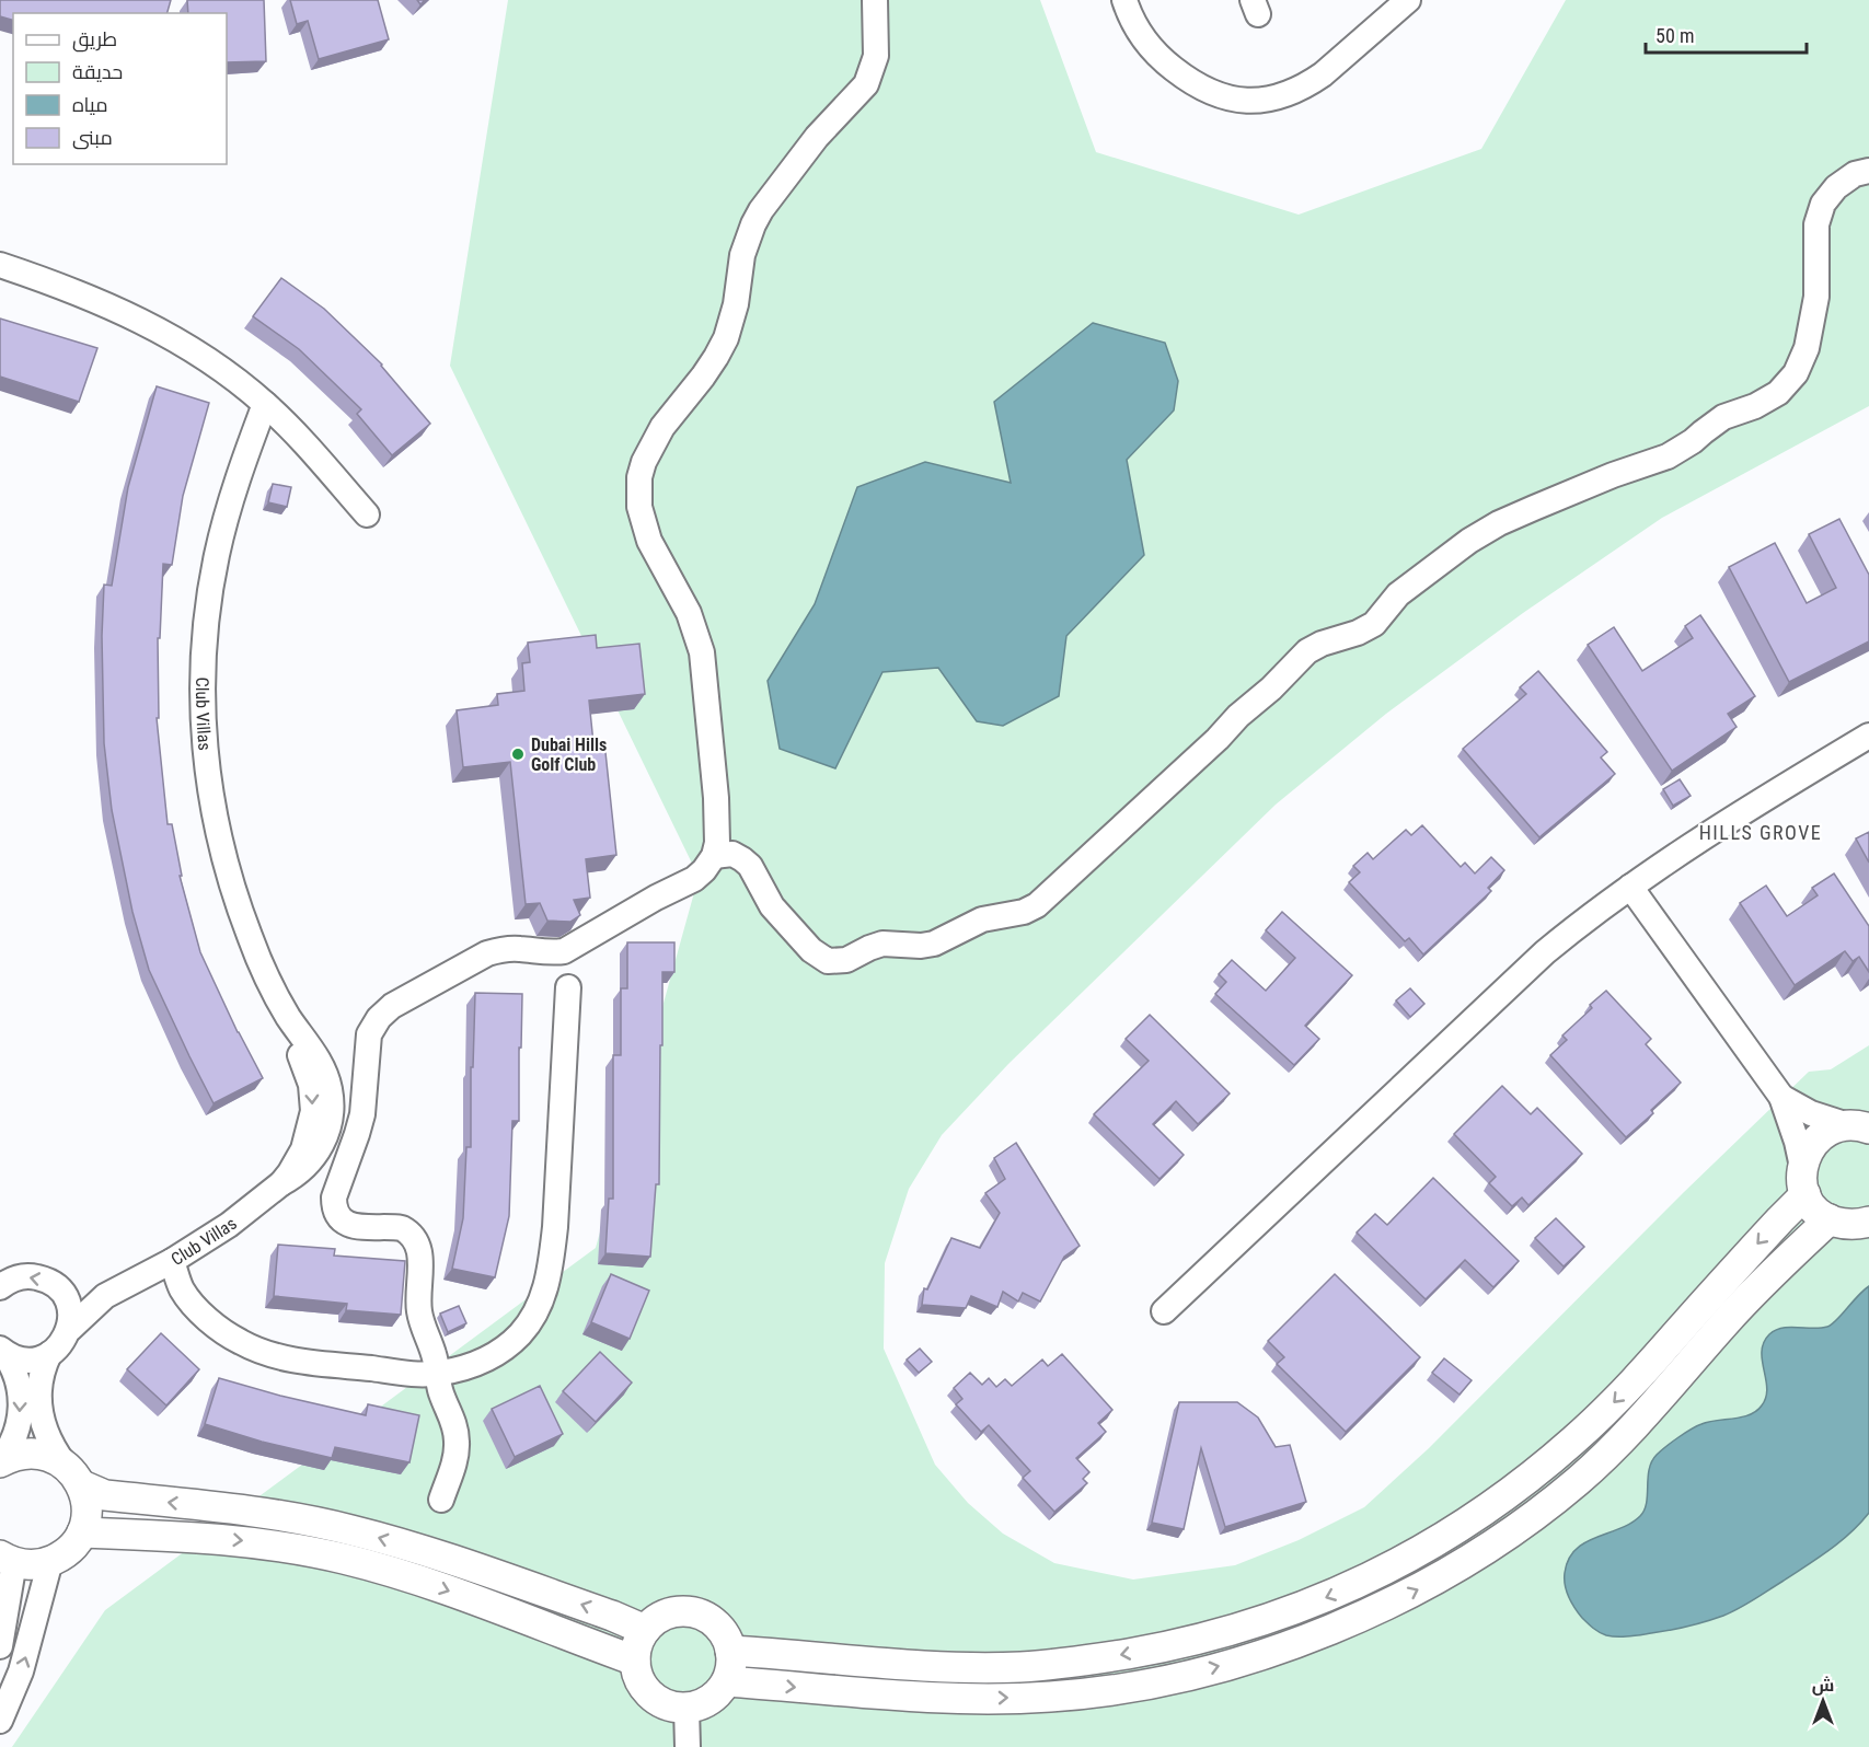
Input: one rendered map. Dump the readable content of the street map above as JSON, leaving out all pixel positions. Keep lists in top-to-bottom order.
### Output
{
  "streets": {
    "street": ["Club Villas"]
  },
  "districts": ["HILLS GROVE"],
  "places": ["Dubai Hills Golf Club"],
  "legend": [
    "طريق",
    "حديقة",
    "مياه",
    "مبنى"
  ],
  "scale_bar": "50 m",
  "north": "top"
}
